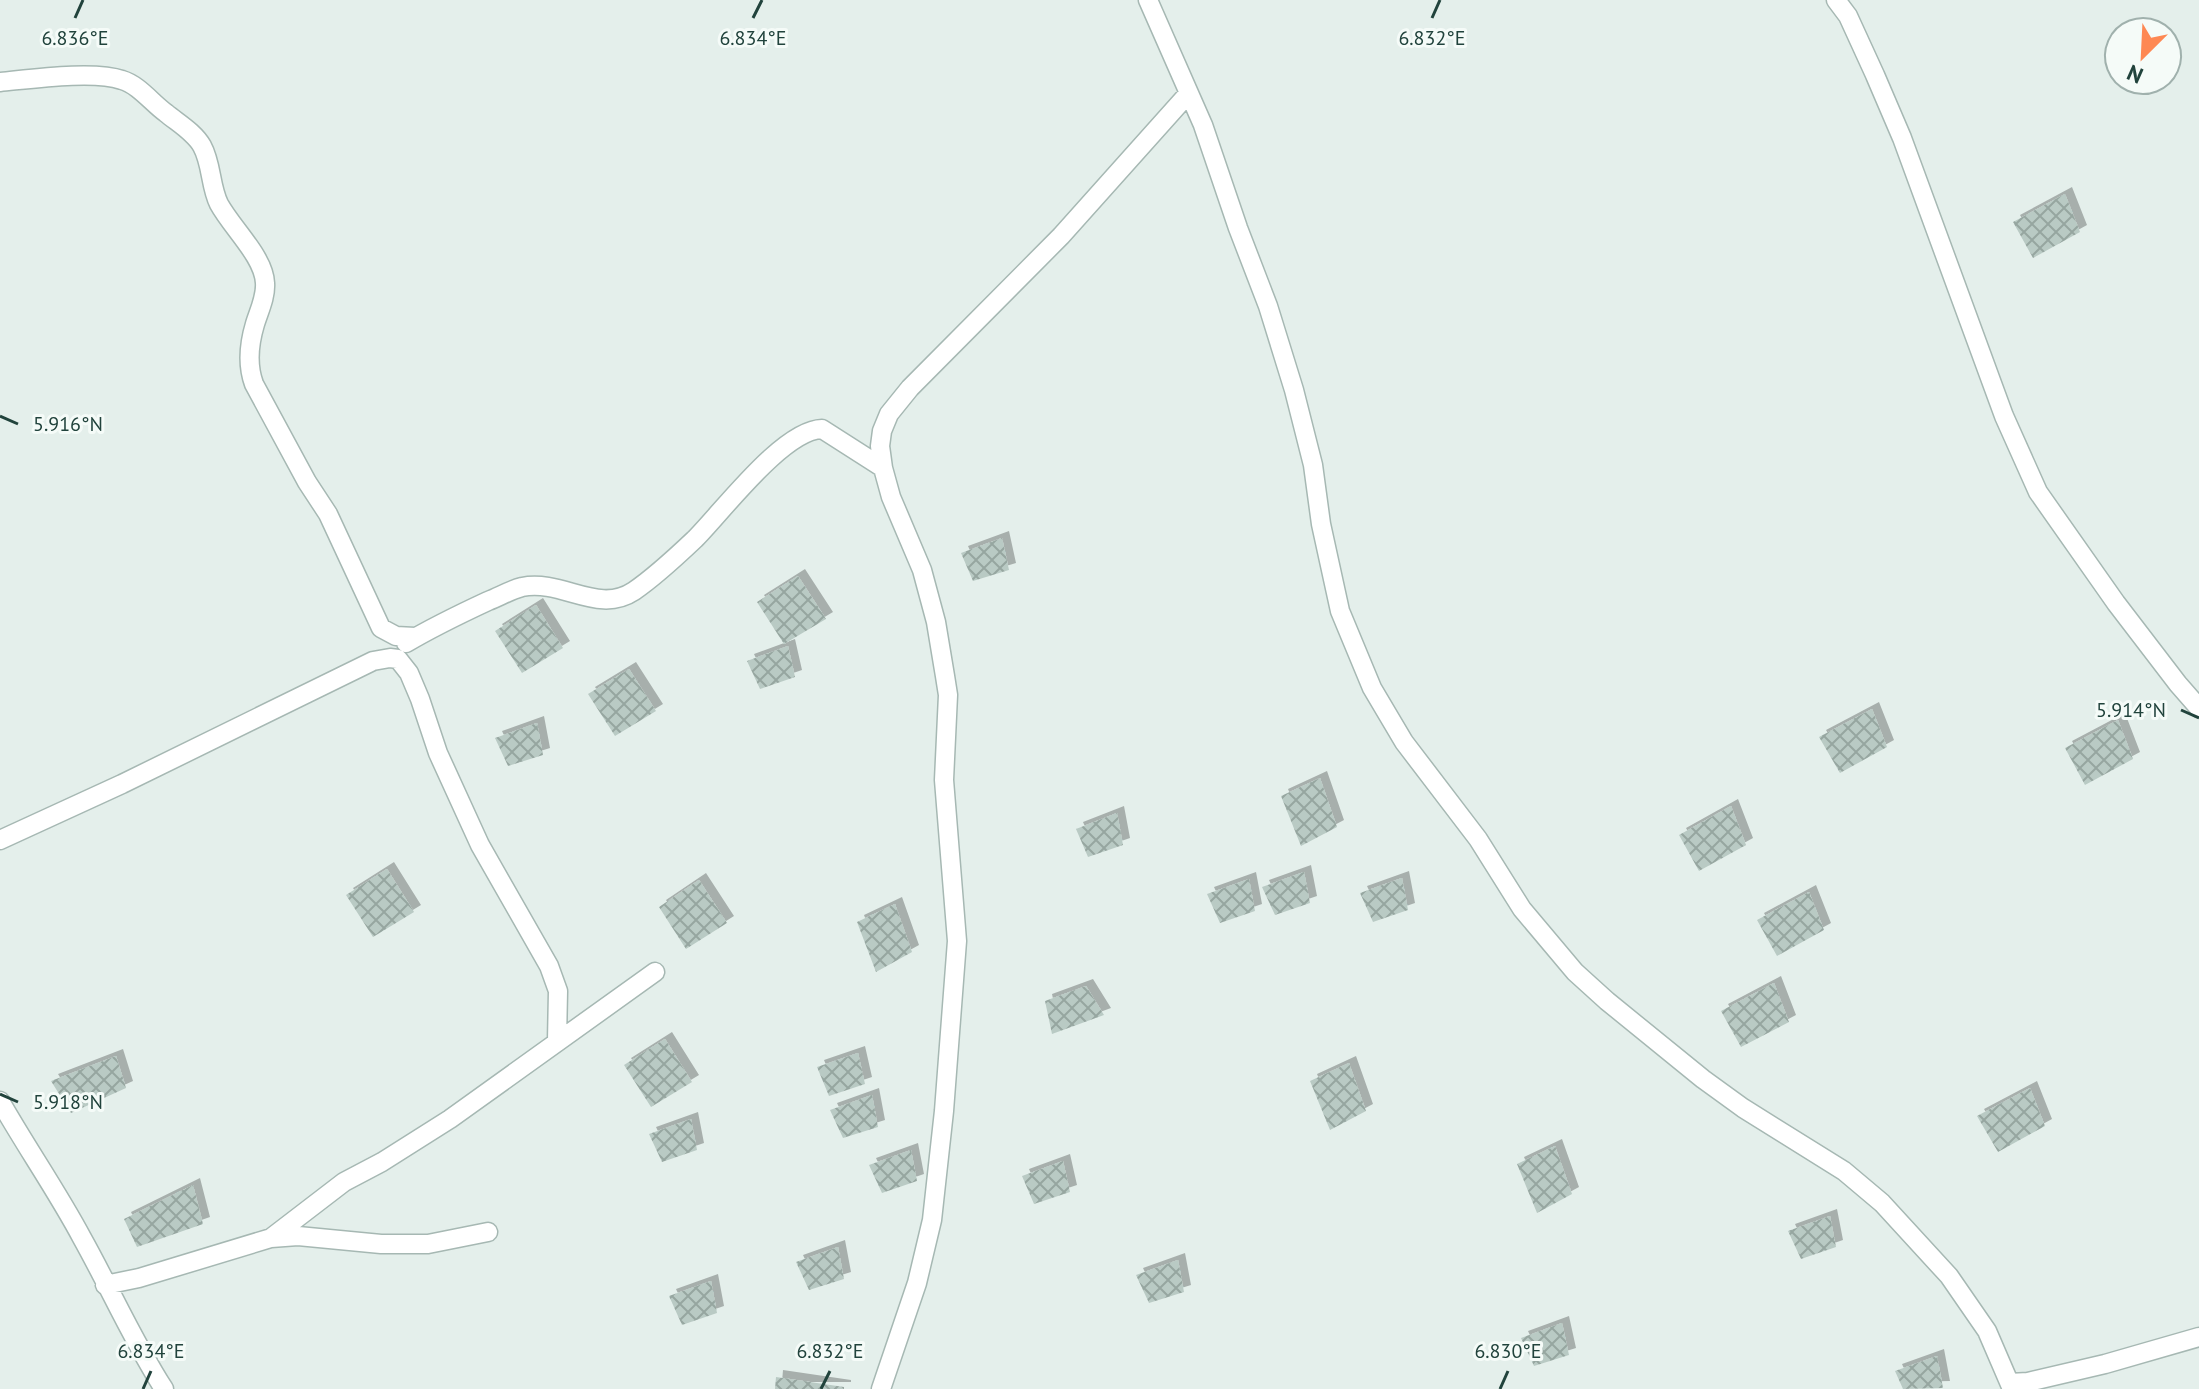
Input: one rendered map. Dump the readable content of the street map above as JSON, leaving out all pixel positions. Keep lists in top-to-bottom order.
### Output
{
  "north": "bottom left",
  "coordinates": [
    "6.832°E",
    "6.836°E",
    "6.834°E",
    "5.916°N",
    "5.914°N",
    "5.918°N",
    "6.830°E"
  ]
}
